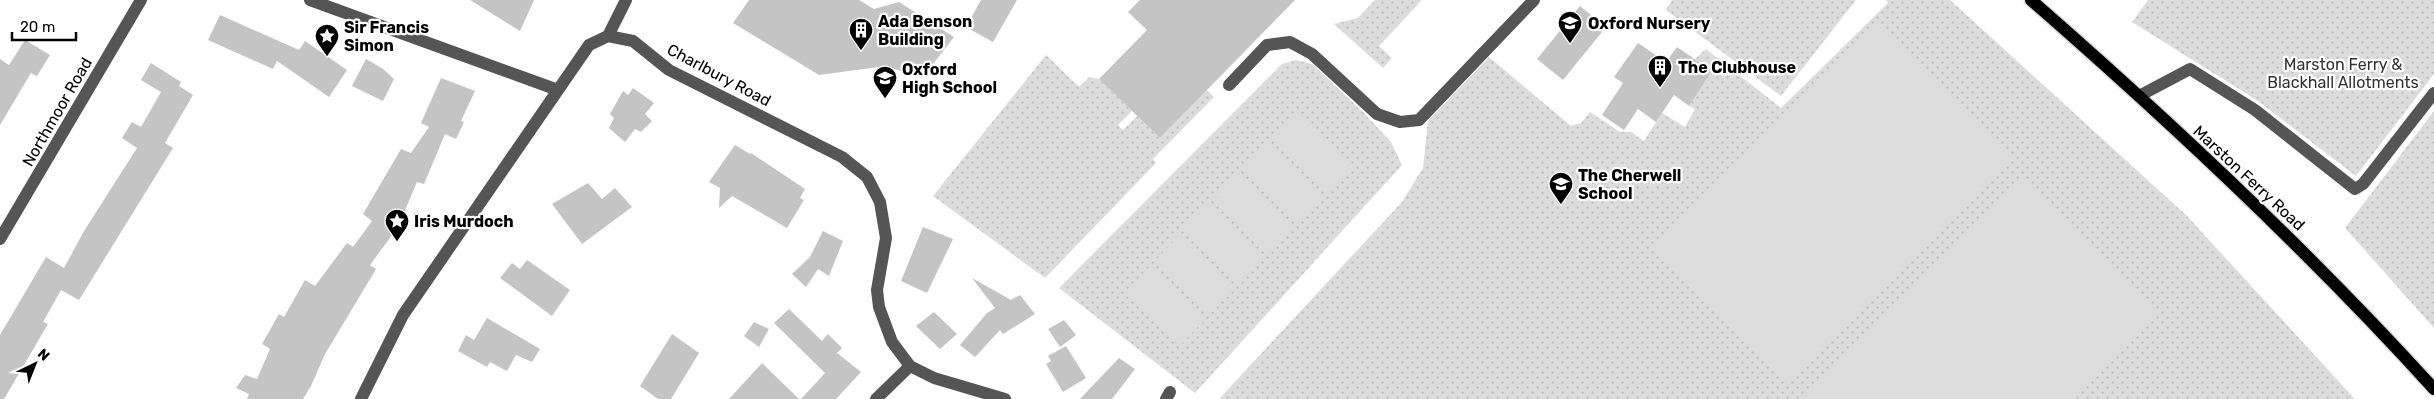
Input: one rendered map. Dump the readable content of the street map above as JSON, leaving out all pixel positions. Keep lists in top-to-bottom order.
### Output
{
  "streets": {
    "main road": ["Marston Ferry Road"],
    "street": ["Charlbury Road", "Northmoor Road"]
  },
  "parks": ["Marston Ferry & Blackhall Allotments"],
  "places": {
    "school or university": ["Oxford Nursery", "Oxford High School", "The Cherwell School"],
    "building": ["Ada Benson Building", "The Clubhouse"],
    "place": ["Sir Francis Simon", "Iris Murdoch"]
  },
  "scale_bar": "20 m",
  "north": "top right"
}
